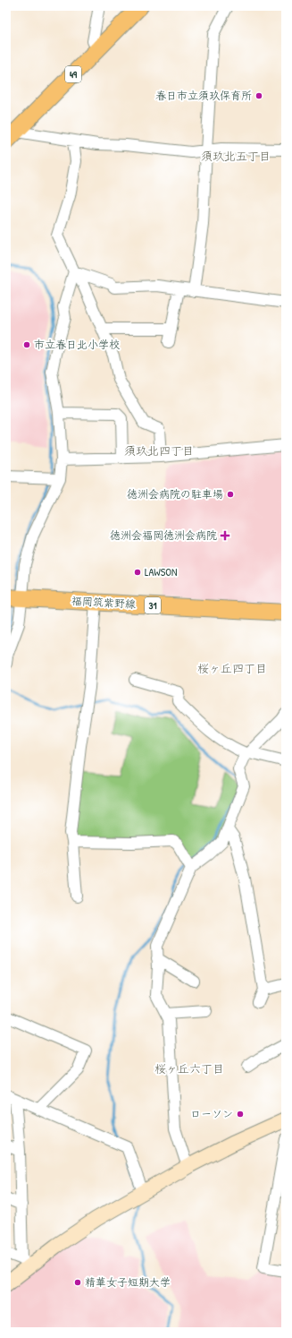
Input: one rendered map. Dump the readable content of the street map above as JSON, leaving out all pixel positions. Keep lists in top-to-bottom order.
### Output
{
  "streets": {
    "main road": ["49", "福岡筑紫野線", "31"]
  },
  "districts": [
    "須玖北五丁目",
    "須玖北四丁目",
    "桜ヶ丘四丁目",
    "桜ヶ丘六丁目"
  ],
  "places": {
    "other": [
      "春日市立須玖保育所",
      "市立春日北小学校",
      "徳洲会病院の駐車場",
      "LAWSON",
      "ローソン",
      "精華女子短期大学"
    ],
    "health": ["徳洲会福岡徳洲会病院"]
  }
}
